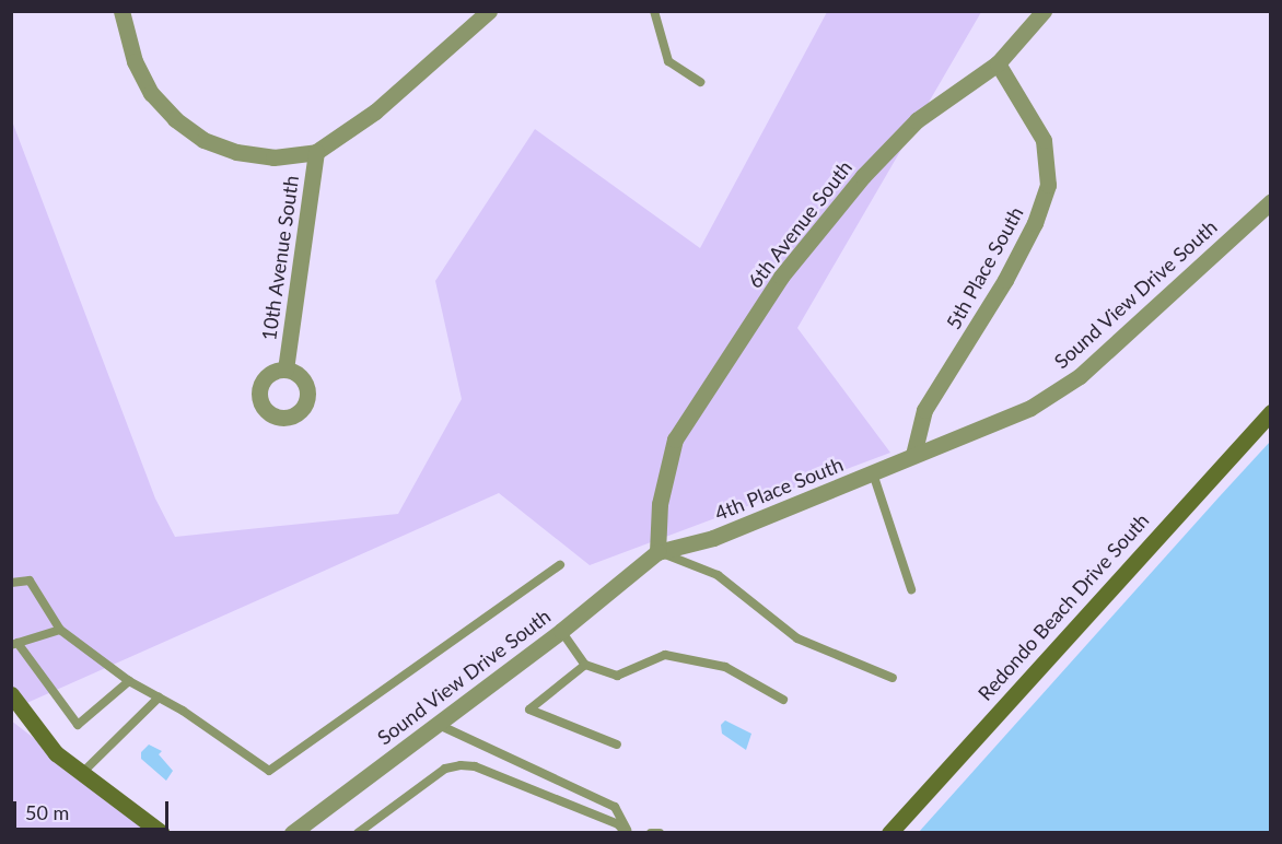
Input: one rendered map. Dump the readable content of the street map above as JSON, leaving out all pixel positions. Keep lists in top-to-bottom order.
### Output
{
  "streets": {
    "street": [
      "6th Avenue South",
      "10th Avenue South",
      "5th Place South",
      "Sound View Drive South",
      "4th Place South",
      "Redondo Beach Drive South"
    ]
  },
  "crossings": [
    ["6th Avenue South", "5th Place South"],
    ["6th Avenue South", "Sound View Drive South"],
    ["6th Avenue South", "4th Place South"],
    ["5th Place South", "Sound View Drive South"],
    ["5th Place South", "4th Place South"],
    ["Sound View Drive South", "4th Place South"]
  ],
  "scale_bar": "50 m"
}
